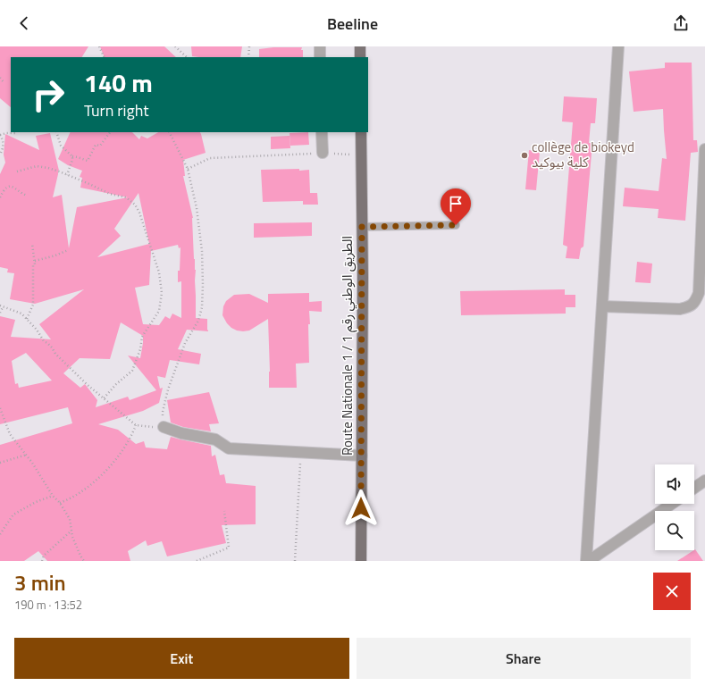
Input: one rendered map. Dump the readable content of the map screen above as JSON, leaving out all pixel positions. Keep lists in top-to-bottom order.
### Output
{
  "streets": {
    "main road": ["Route Nationale 1 / الطريق الوطني رقم 1"]
  },
  "places": ["collège de biokeyd كلية بيوكيد"],
  "page": {
    "header": "Beeline",
    "turn": ["140 m", "Turn right"],
    "heading": ["3 min", "190 m · 13:52"],
    "buttons": ["Exit", "Share"]
  }
}
